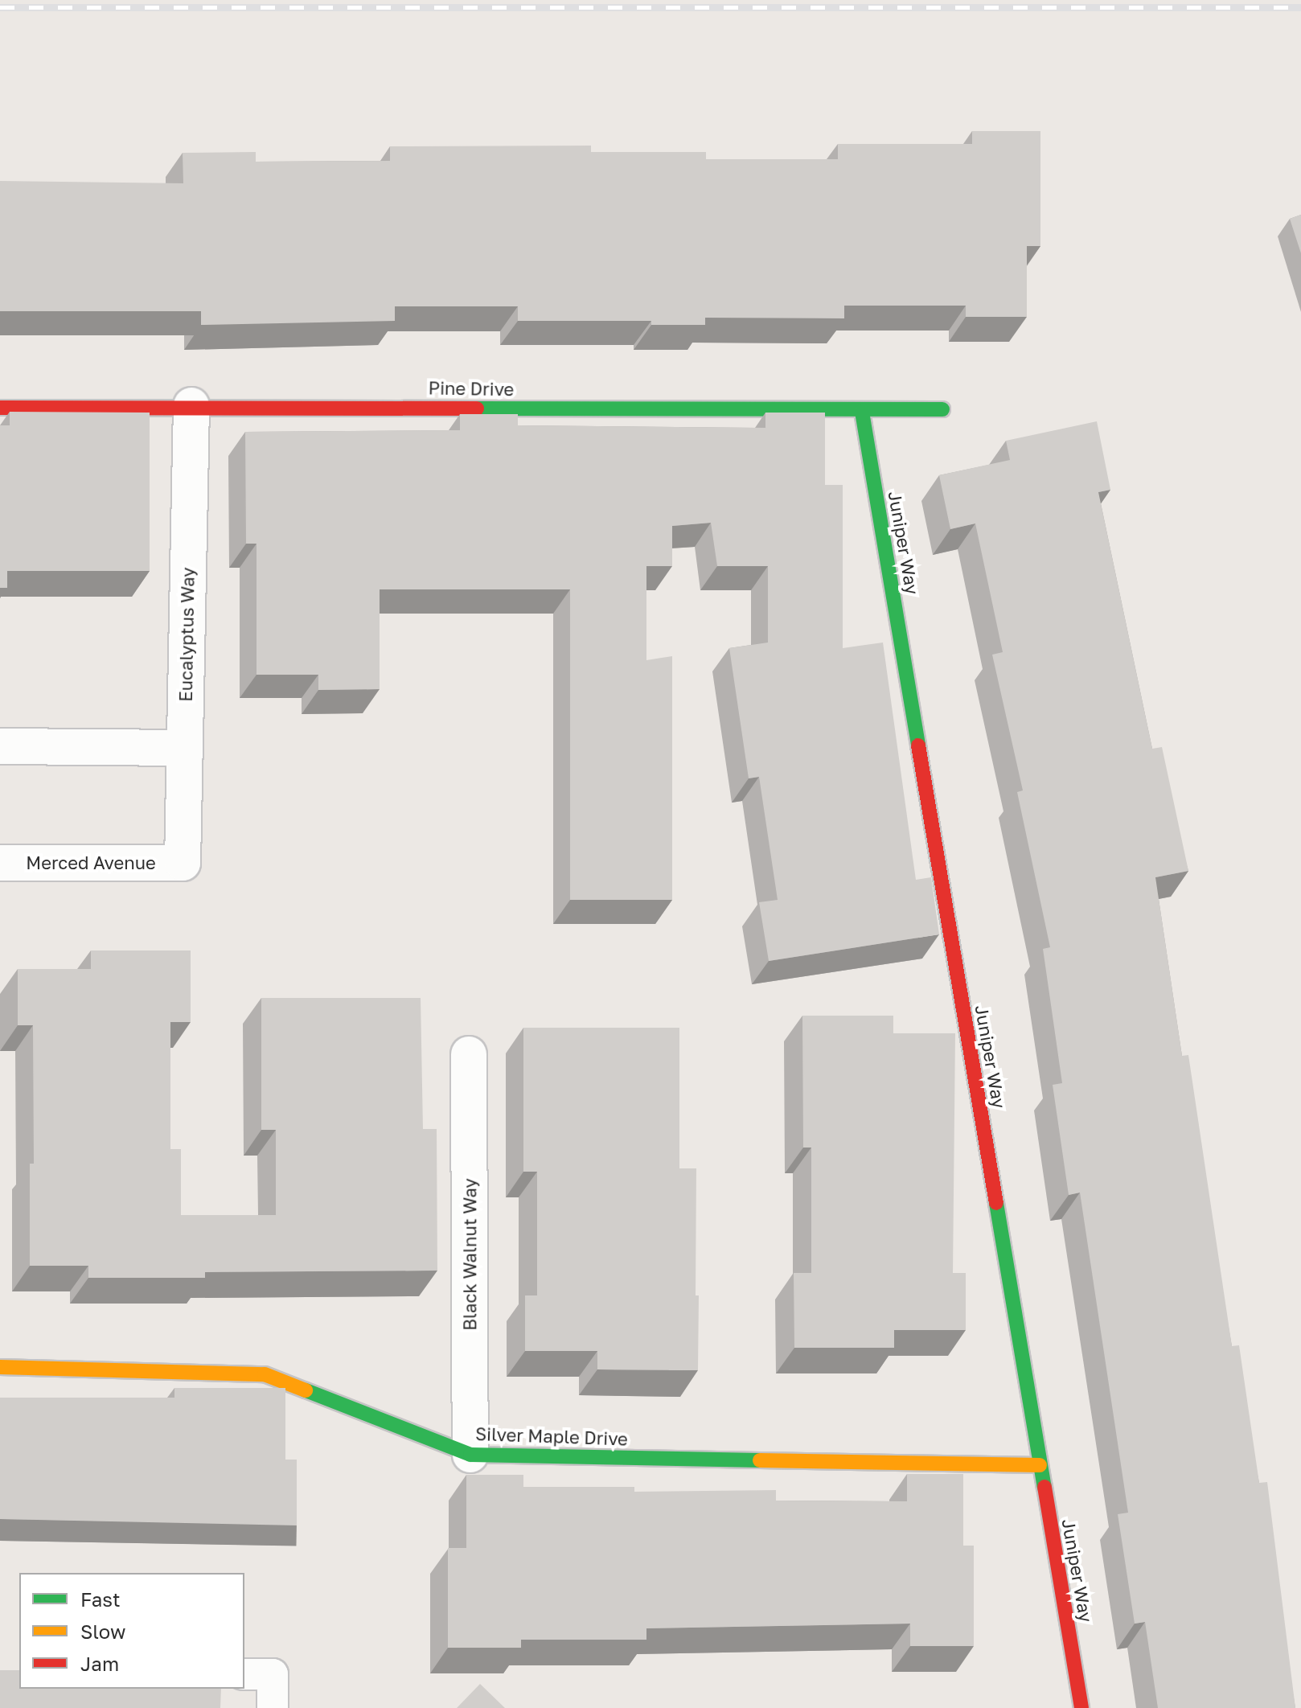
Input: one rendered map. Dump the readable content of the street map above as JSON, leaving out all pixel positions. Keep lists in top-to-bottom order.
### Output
{
  "streets": {
    "street": [
      "Pine Drive",
      "Juniper Way",
      "Eucalyptus Way",
      "Merced Avenue",
      "Black Walnut Way",
      "Silver Maple Drive"
    ]
  },
  "crossings": [
    ["Pine Drive", "Juniper Way"],
    ["Pine Drive", "Eucalyptus Way"],
    ["Juniper Way", "Silver Maple Drive"],
    ["Eucalyptus Way", "Merced Avenue"],
    ["Black Walnut Way", "Silver Maple Drive"]
  ],
  "legend": ["Fast", "Slow", "Jam"]
}
